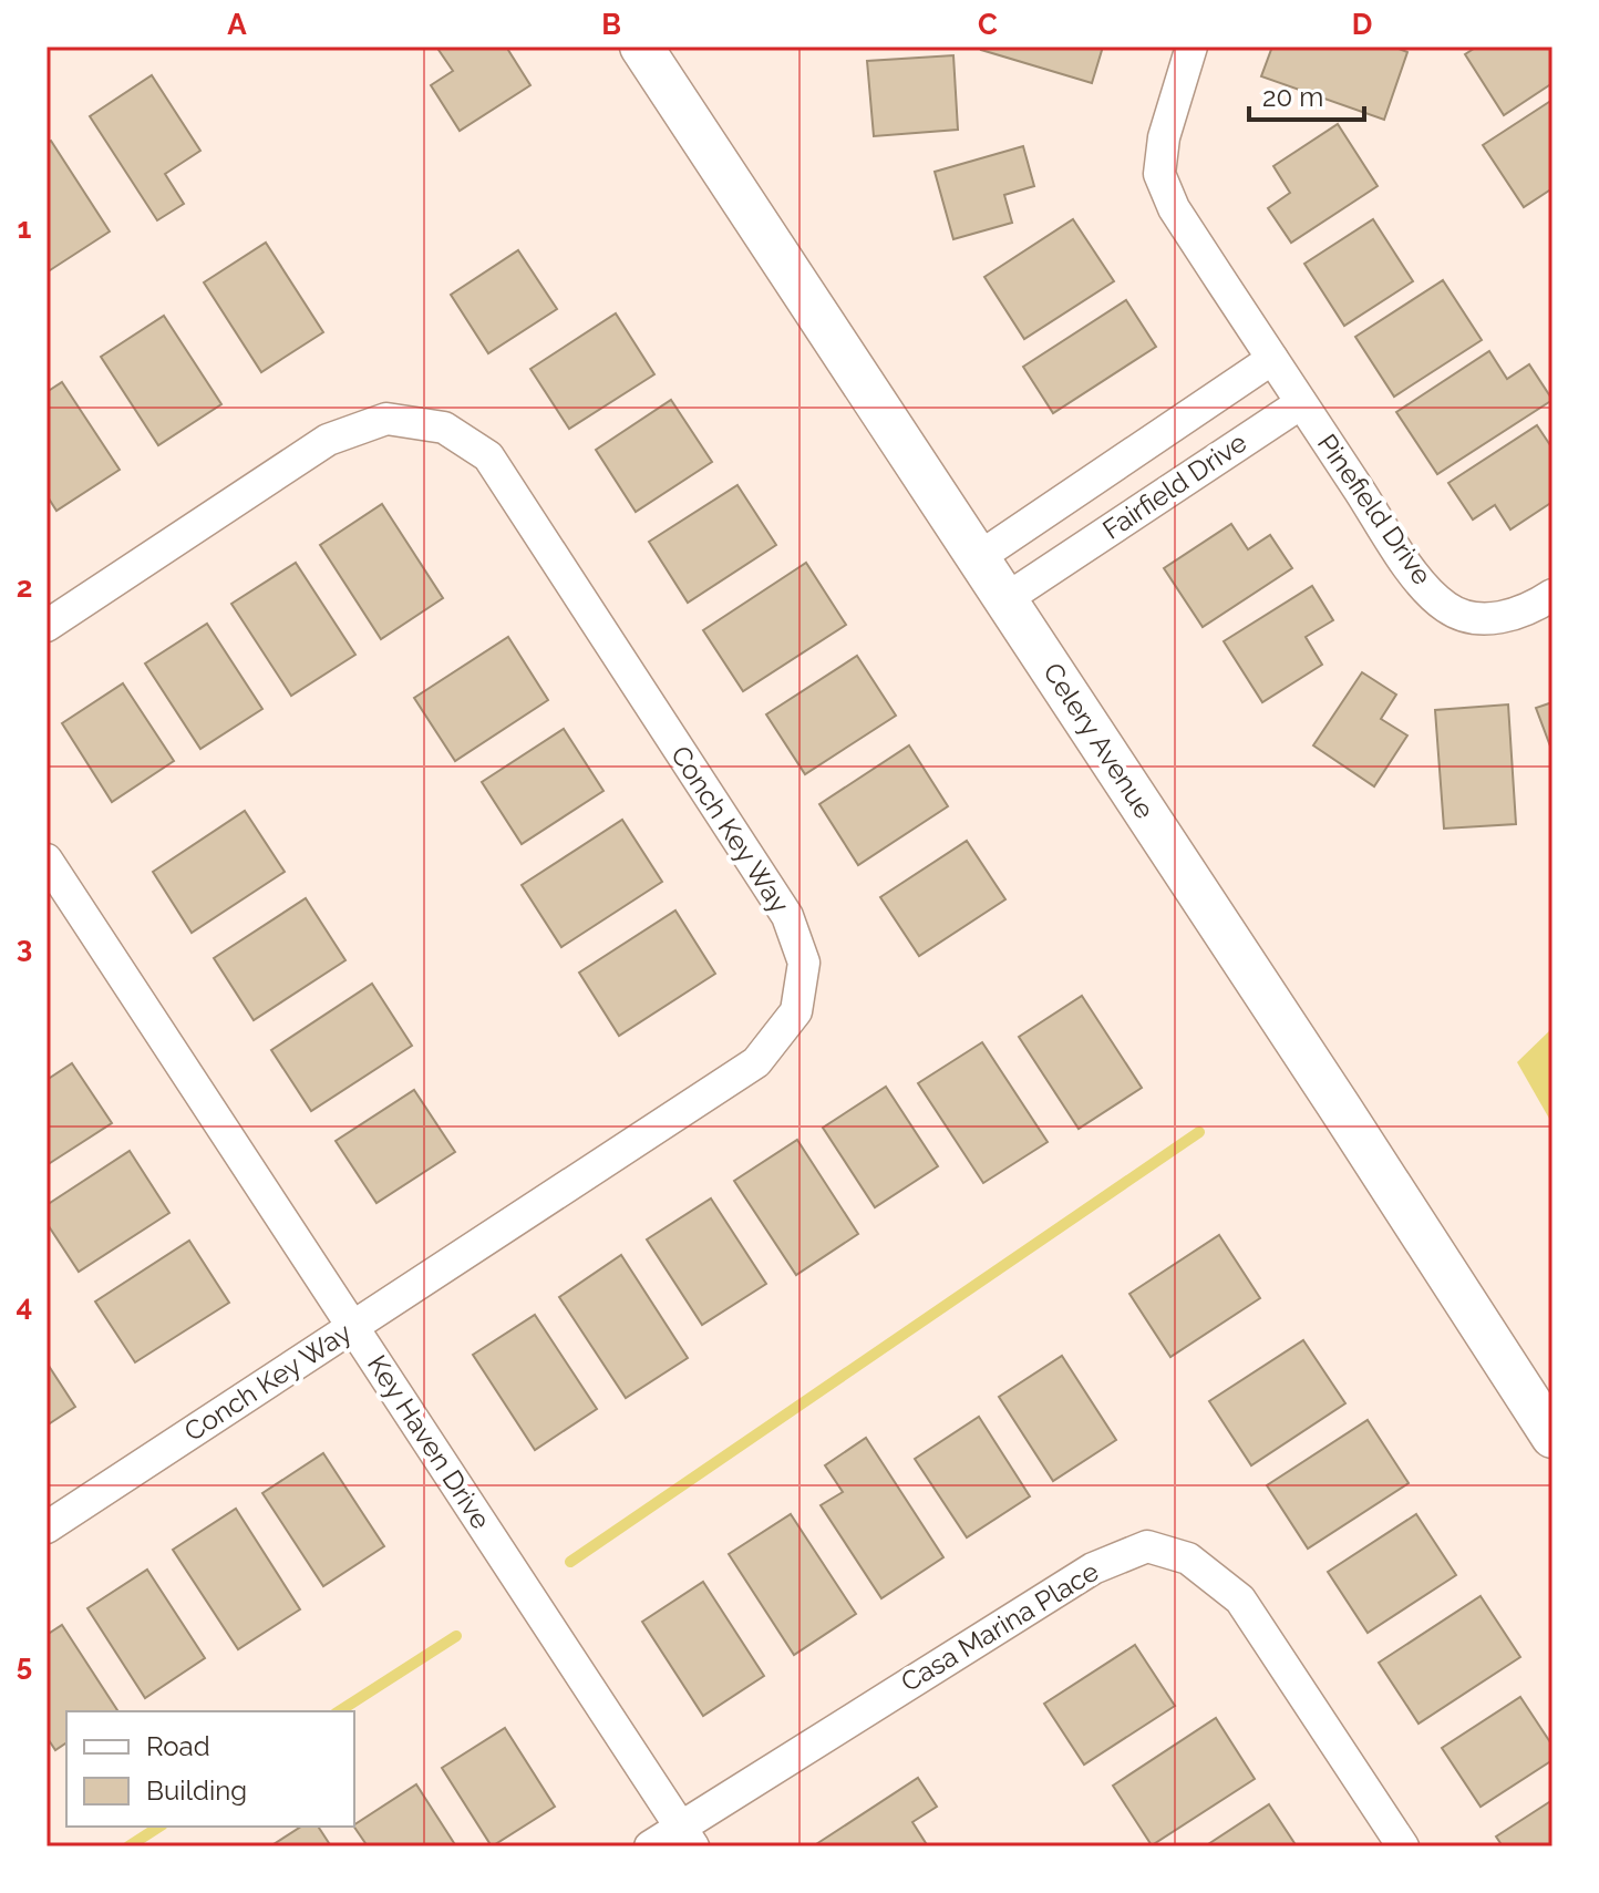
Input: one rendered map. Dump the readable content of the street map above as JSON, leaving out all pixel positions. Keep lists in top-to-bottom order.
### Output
{
  "streets": {
    "main road": ["Celery Avenue"],
    "street": [
      "Fairfield Drive",
      "Pinefield Drive",
      "Conch Key Way",
      "Key Haven Drive",
      "Casa Marina Place"
    ]
  },
  "crossings": [
    ["Fairfield Drive", "Pinefield Drive"],
    ["Fairfield Drive", "Celery Avenue"],
    ["Conch Key Way", "Key Haven Drive"],
    ["Key Haven Drive", "Casa Marina Place"]
  ],
  "legend": ["Road", "Building"],
  "scale_bar": "20 m",
  "grid": {
    "columns": [
      "A",
      "B",
      "C",
      "D"
    ],
    "rows": [
      "1",
      "2",
      "3",
      "4",
      "5"
    ]
  }
}
